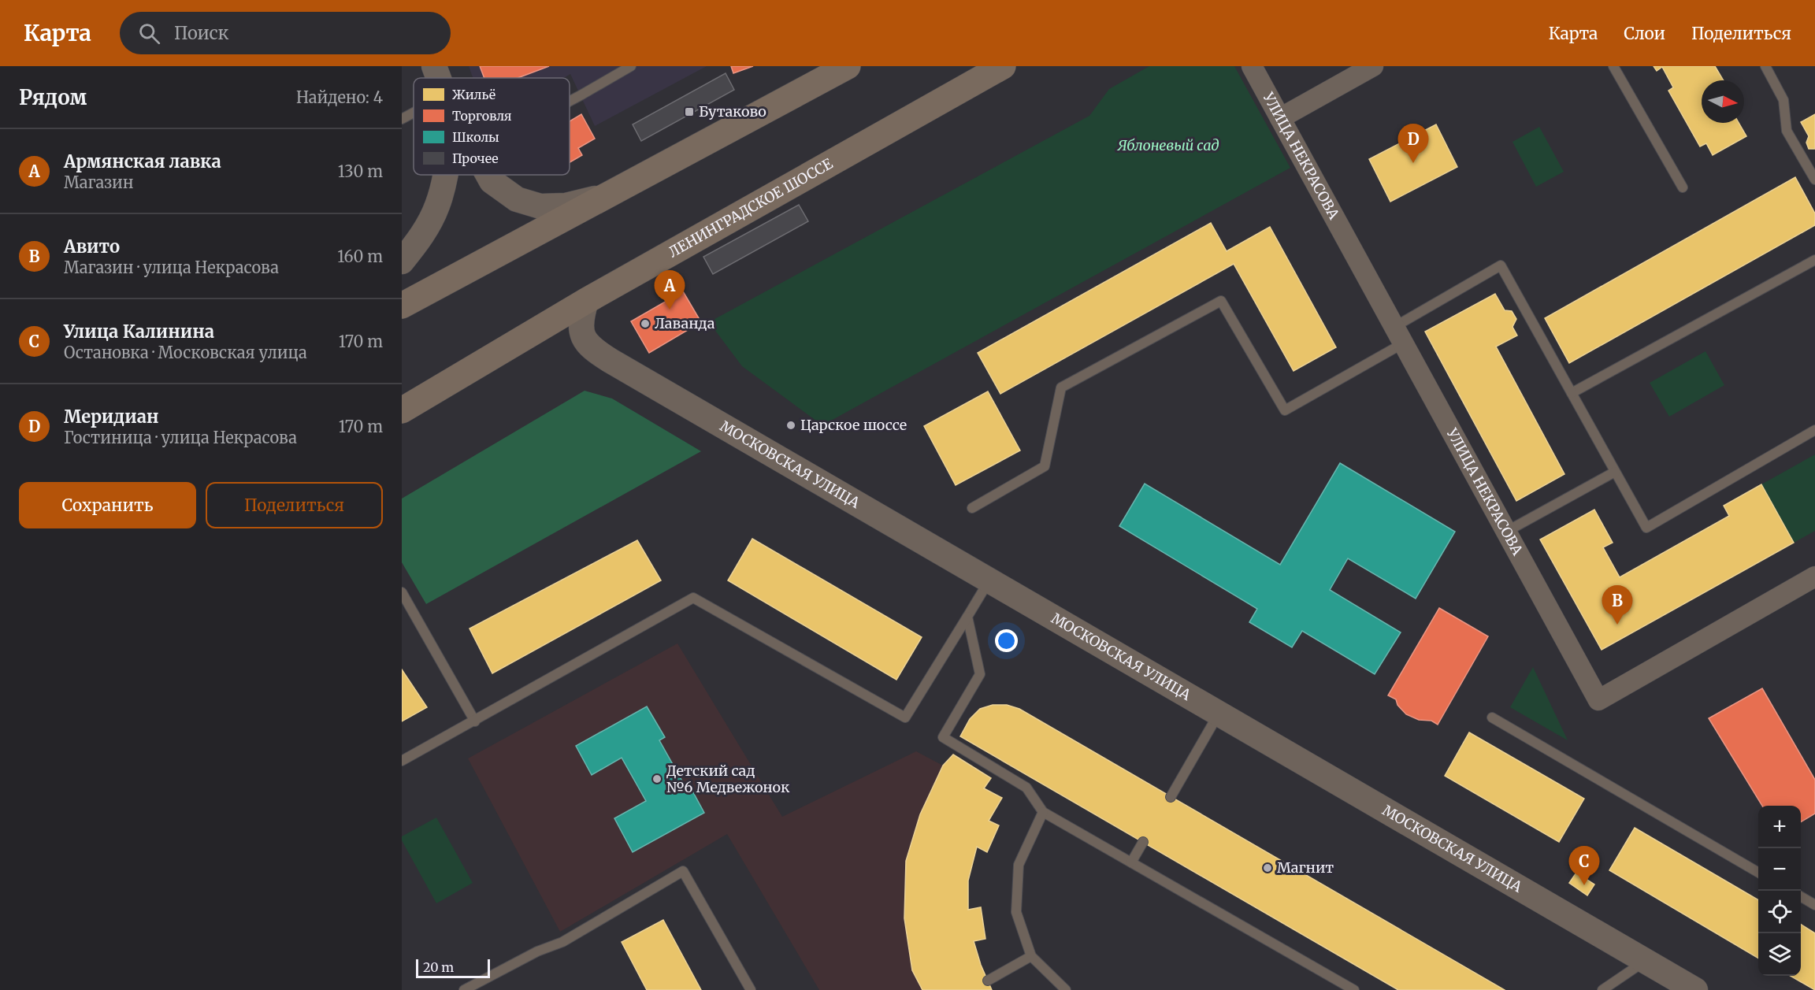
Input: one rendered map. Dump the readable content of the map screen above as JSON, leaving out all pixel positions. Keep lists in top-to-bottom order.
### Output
{
  "streets": {
    "highway": ["ЛЕНИНГРАДСКОЕ ШОССЕ"],
    "street": ["УЛИЦА НЕКРАСОВА", "МОСКОВСКАЯ УЛИЦА"]
  },
  "crossings": [
    ["ЛЕНИНГРАДСКОЕ ШОССЕ", "МОСКОВСКАЯ УЛИЦА"]
  ],
  "parks": ["Яблоневый сад"],
  "places": {
    "transit": ["Бутаково"],
    "other": [
      "Лаванда",
      "Царское шоссе",
      "Детский сад №6 Медвежонок",
      "Магнит"
    ]
  },
  "legend": [
    "Жильё",
    "Торговля",
    "Школы",
    "Прочее"
  ],
  "scale_bar": "20 m",
  "north": "right",
  "page": {
    "header": "Карта",
    "search": "Поиск",
    "nav": ["Карта", "Слои", "Поделиться"],
    "heading": ["Рядом", "Найдено: 4"],
    "pins": [
      "D",
      "A",
      "B",
      "C"
    ],
    "list": [
      {
        "mark": "A",
        "name": "Армянская лавка",
        "note": "Магазин",
        "value": "130 m"
      },
      {
        "mark": "B",
        "name": "Авито",
        "note": "Магазин · улица Некрасова",
        "value": "160 m"
      },
      {
        "mark": "C",
        "name": "Улица Калинина",
        "note": "Остановка · Московская улица",
        "value": "170 m"
      },
      {
        "mark": "D",
        "name": "Меридиан",
        "note": "Гостиница · улица Некрасова",
        "value": "170 m"
      }
    ],
    "buttons": ["Сохранить", "Поделиться"],
    "map_buttons": ["+", "−"],
    "scale": "20 m"
  }
}
